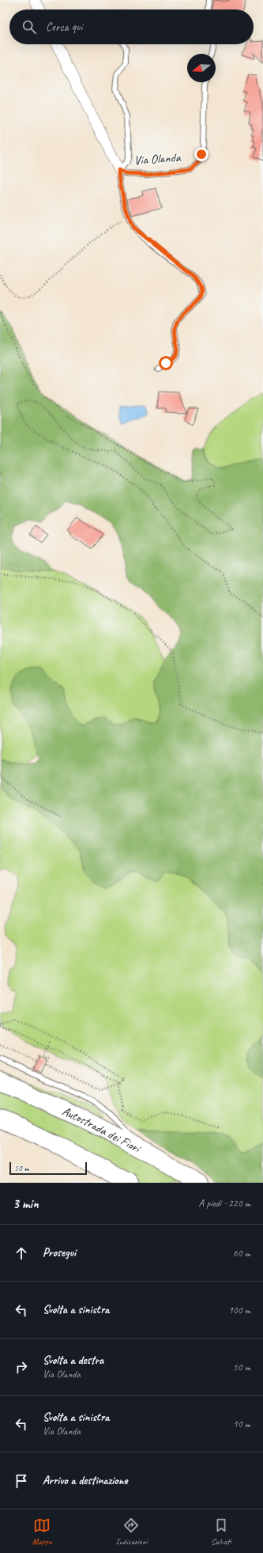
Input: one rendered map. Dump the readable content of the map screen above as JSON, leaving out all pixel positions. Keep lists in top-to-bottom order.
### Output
{
  "streets": {
    "highway": ["Autostrada dei Fiori"],
    "street": ["Via Olanda"]
  },
  "scale_bar": "50 m",
  "north": "left",
  "page": {
    "search": "Cerca qui",
    "scale": "50 m",
    "heading": ["3 min", "A piedi · 220 m"],
    "list": [
      ["Prosegui", "60 m"],
      ["Svolta a sinistra", "100 m"],
      ["Svolta a destra", "Via Olanda", "50 m"],
      ["Svolta a sinistra", "Via Olanda", "10 m"],
      "Arrivo a destinazione"
    ],
    "nav": ["Mappa", "Indicazioni", "Salvati"]
  }
}
